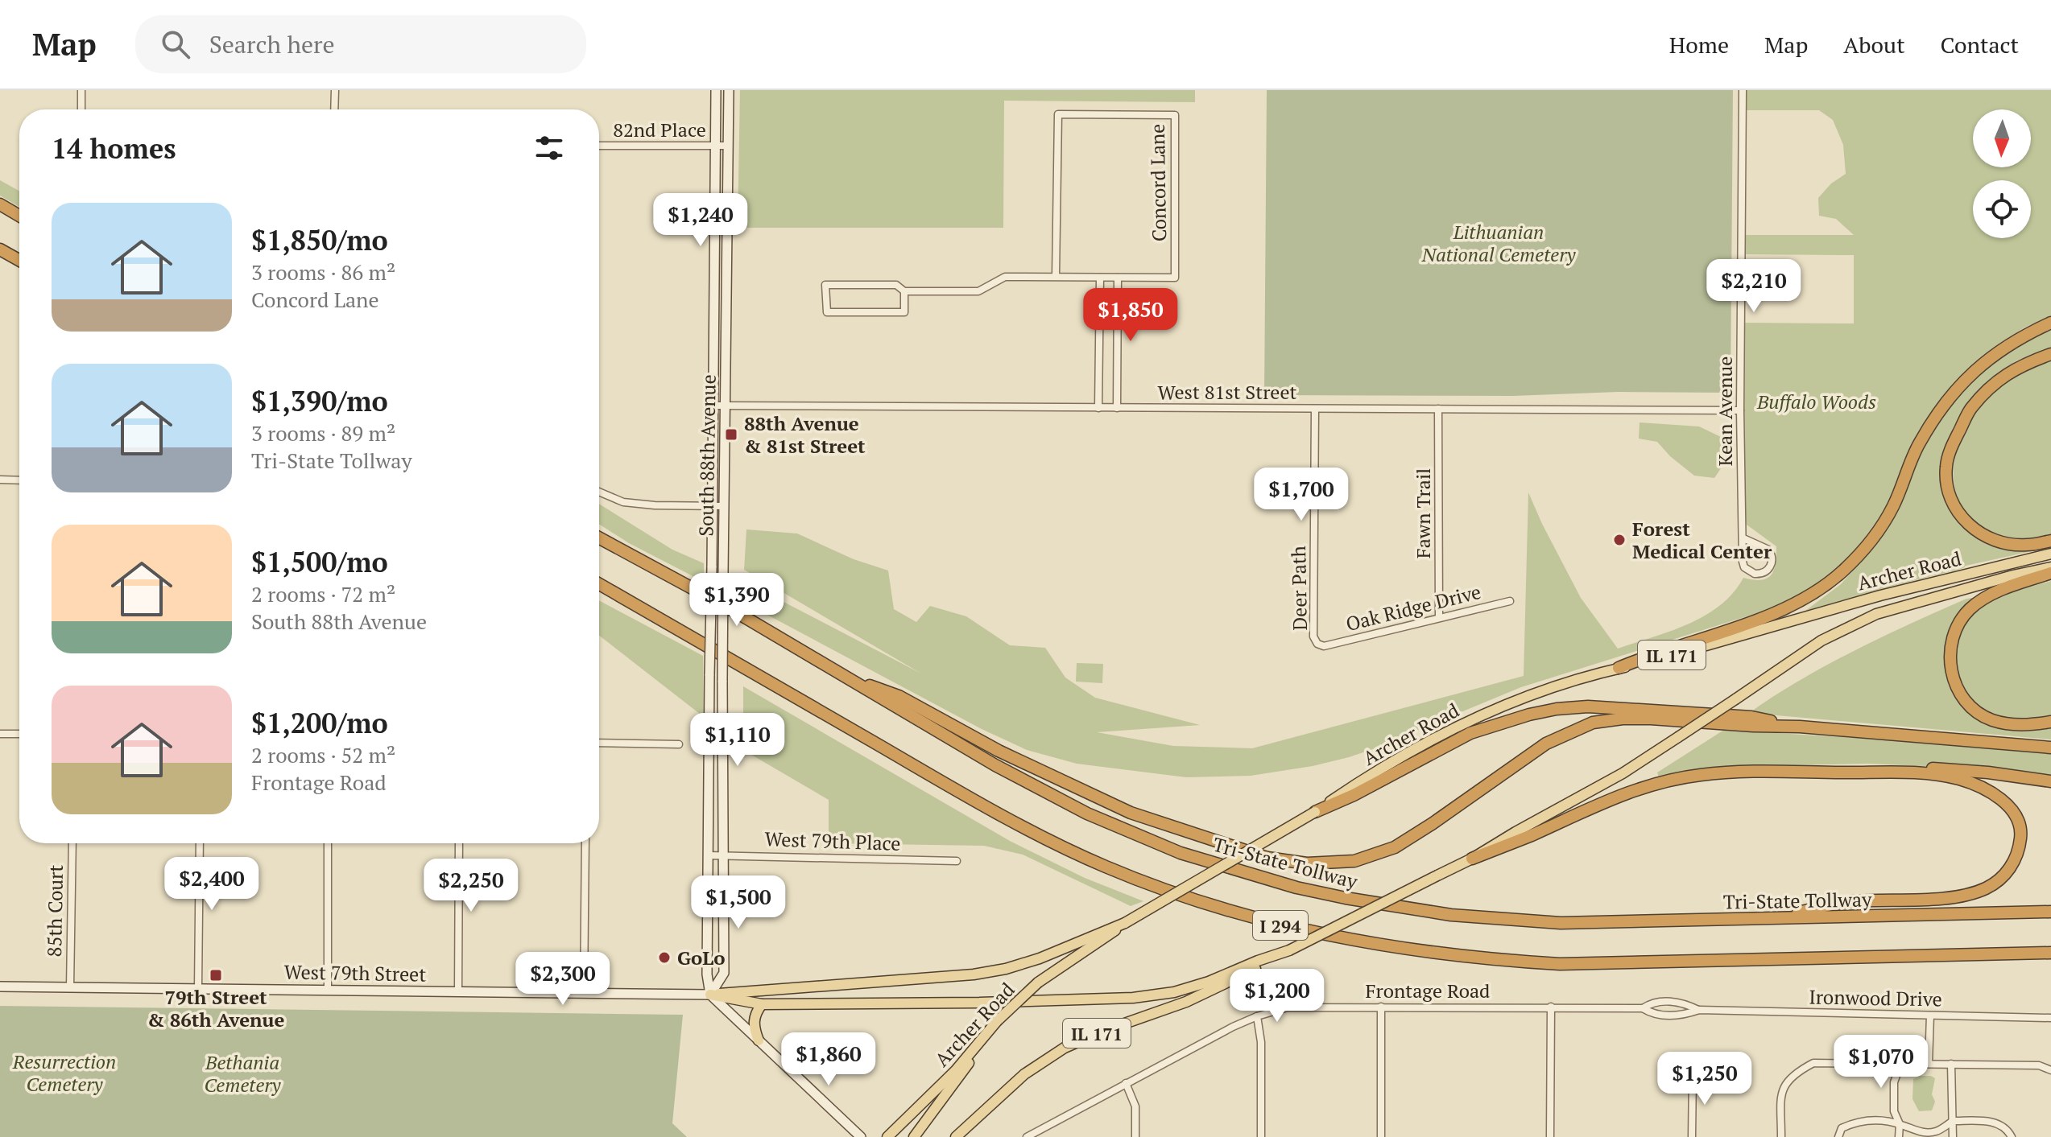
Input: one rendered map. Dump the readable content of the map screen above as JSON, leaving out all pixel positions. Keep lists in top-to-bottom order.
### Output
{
  "streets": {
    "highway": ["Tri-State Tollway", "I 294"],
    "main road": ["Archer Road", "IL 171"],
    "street": [
      "82nd Place",
      "Concord Lane",
      "West 81st Street",
      "Kean Avenue",
      "South 88th Avenue",
      "Fawn Trail",
      "Deer Path",
      "Oak Ridge Drive",
      "West 79th Place",
      "85th Court",
      "West 79th Street",
      "Frontage Road",
      "Ironwood Drive"
    ]
  },
  "crossings": [
    ["82nd Place", "South 88th Avenue"],
    ["West 81st Street", "Kean Avenue"],
    ["West 81st Street", "South 88th Avenue"],
    ["West 81st Street", "Fawn Trail"],
    ["West 81st Street", "Deer Path"],
    ["South 88th Avenue", "West 79th Place"],
    ["South 88th Avenue", "West 79th Street"],
    ["Fawn Trail", "Oak Ridge Drive"],
    ["Archer Road", "IL 171"],
    ["Deer Path", "Oak Ridge Drive"],
    ["85th Court", "West 79th Street"],
    ["Frontage Road", "Ironwood Drive"]
  ],
  "parks": [
    "Lithuanian National Cemetery",
    "Buffalo Woods",
    "Resurrection Cemetery",
    "Bethania Cemetery"
  ],
  "places": {
    "transit": ["88th Avenue & 81st Street", "79th Street & 86th Avenue"],
    "other": ["Forest Medical Center", "GoLo"]
  },
  "north": "bottom",
  "page": {
    "header": "Map",
    "search": "Search here",
    "nav": [
      "Home",
      "Map",
      "About",
      "Contact"
    ],
    "heading": "14 homes",
    "list": [
      {
        "name": "$1,850/mo",
        "note": "3 rooms · 86 m² · Concord Lane"
      },
      {
        "name": "$1,390/mo",
        "note": "3 rooms · 89 m² · Tri-State Tollway"
      },
      {
        "name": "$1,500/mo",
        "note": "2 rooms · 72 m² · South 88th Avenue"
      },
      {
        "name": "$1,200/mo",
        "note": "2 rooms · 52 m² · Frontage Road"
      }
    ],
    "price": [
      "$1,240",
      "$2,210",
      "$1,850",
      "$1,700",
      "$1,390",
      "$1,110",
      "$2,400",
      "$2,250",
      "$1,500",
      "$2,300",
      "$1,200",
      "$1,860",
      "$1,070",
      "$1,250"
    ]
  }
}
